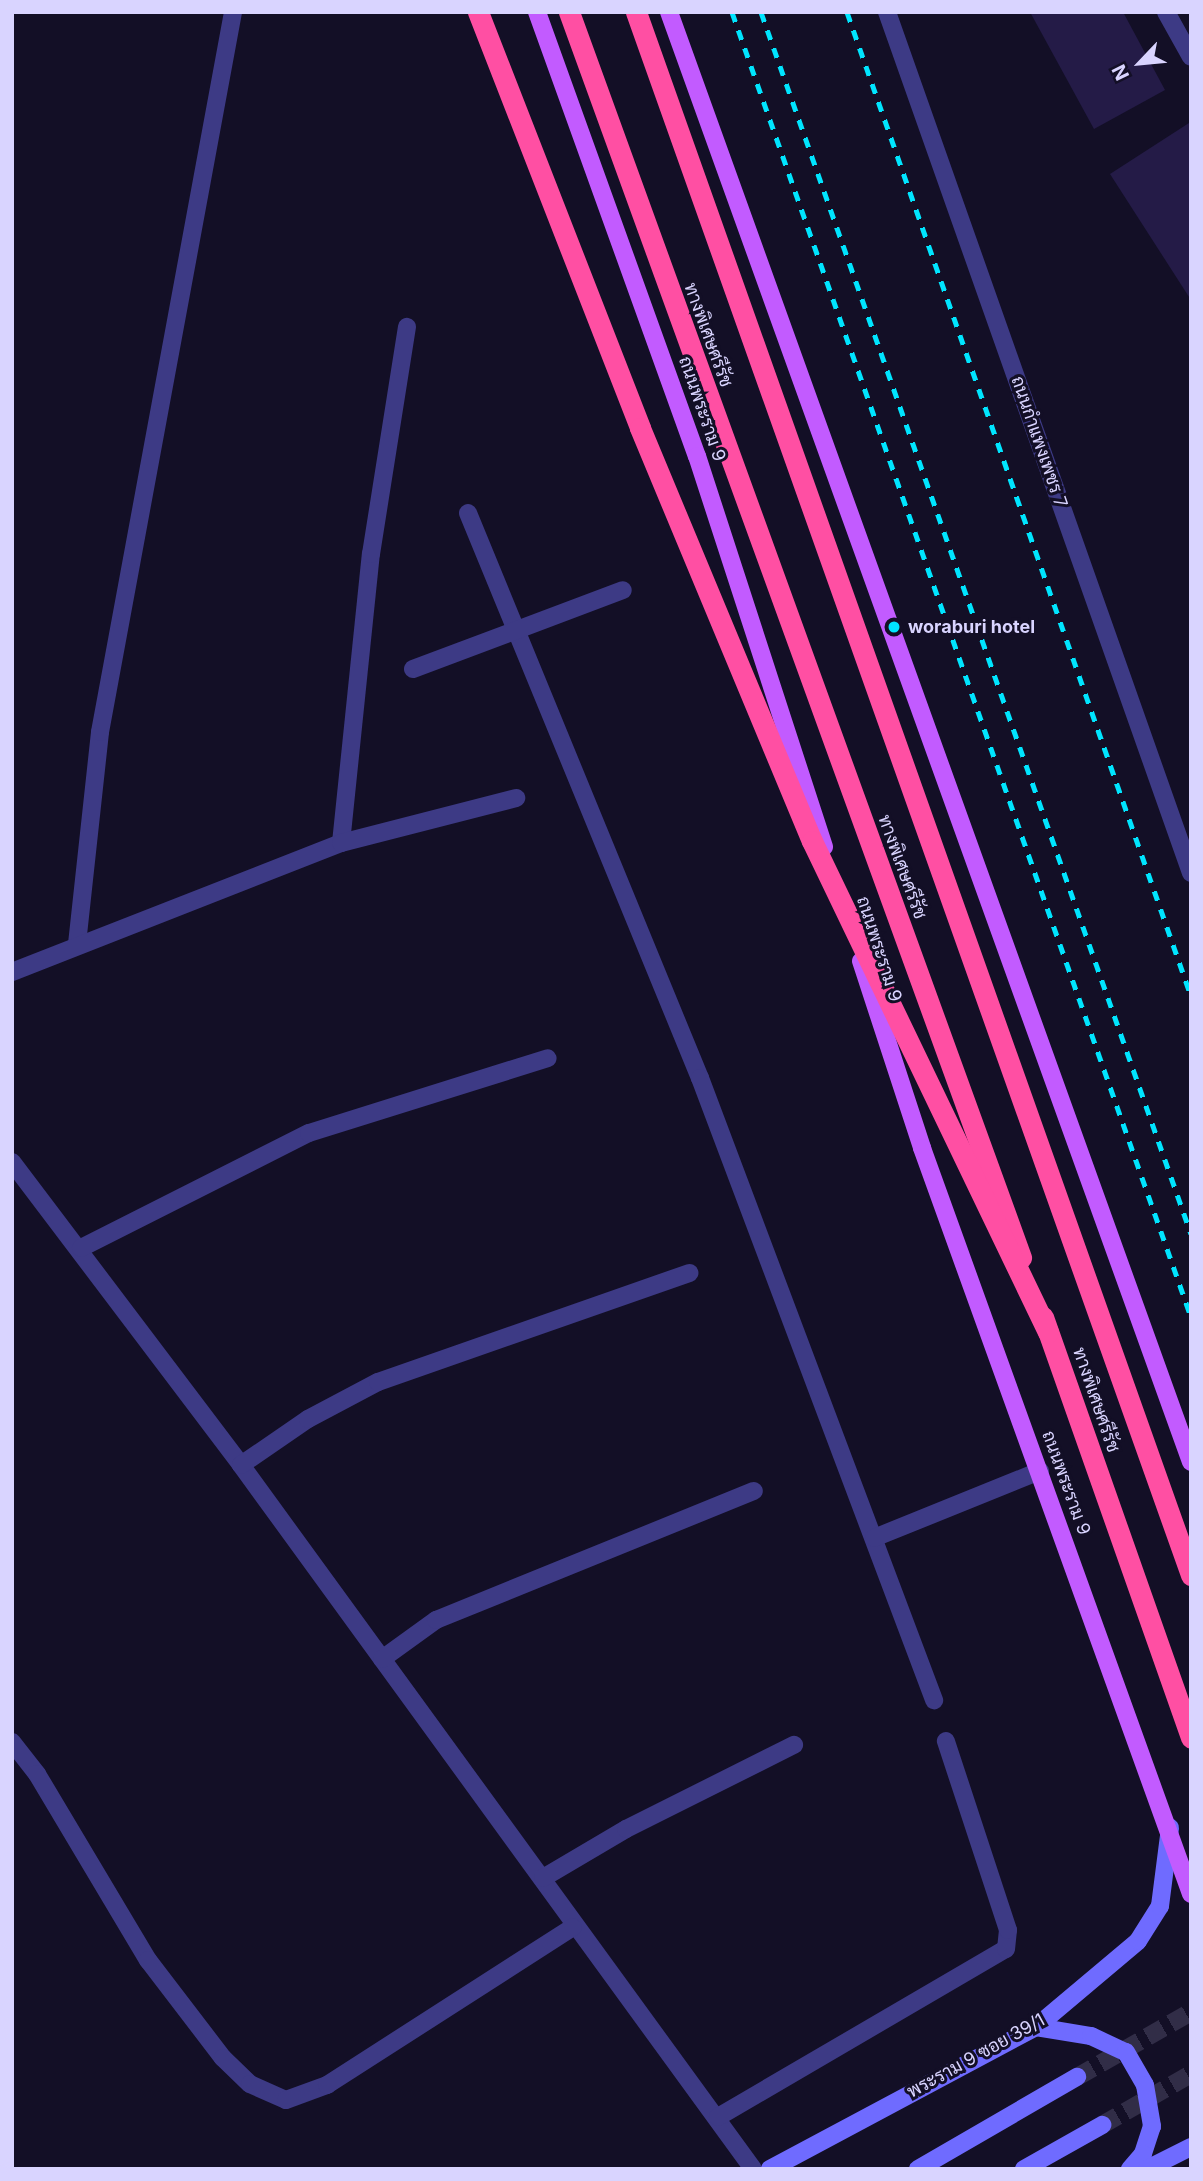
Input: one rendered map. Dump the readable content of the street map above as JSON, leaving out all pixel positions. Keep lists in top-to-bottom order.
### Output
{
  "streets": {
    "highway": ["ทางพิเศษศรีรัช"],
    "main road": ["ถนนพระราม 9", "พระราม 9 ซอย 39/1"],
    "street": ["ถนนกำแพงเพชร 7"]
  },
  "crossings": [
    ["ถนนพระราม 9", "พระราม 9 ซอย 39/1"]
  ],
  "places": ["woraburi hotel"],
  "north": "bottom left"
}
